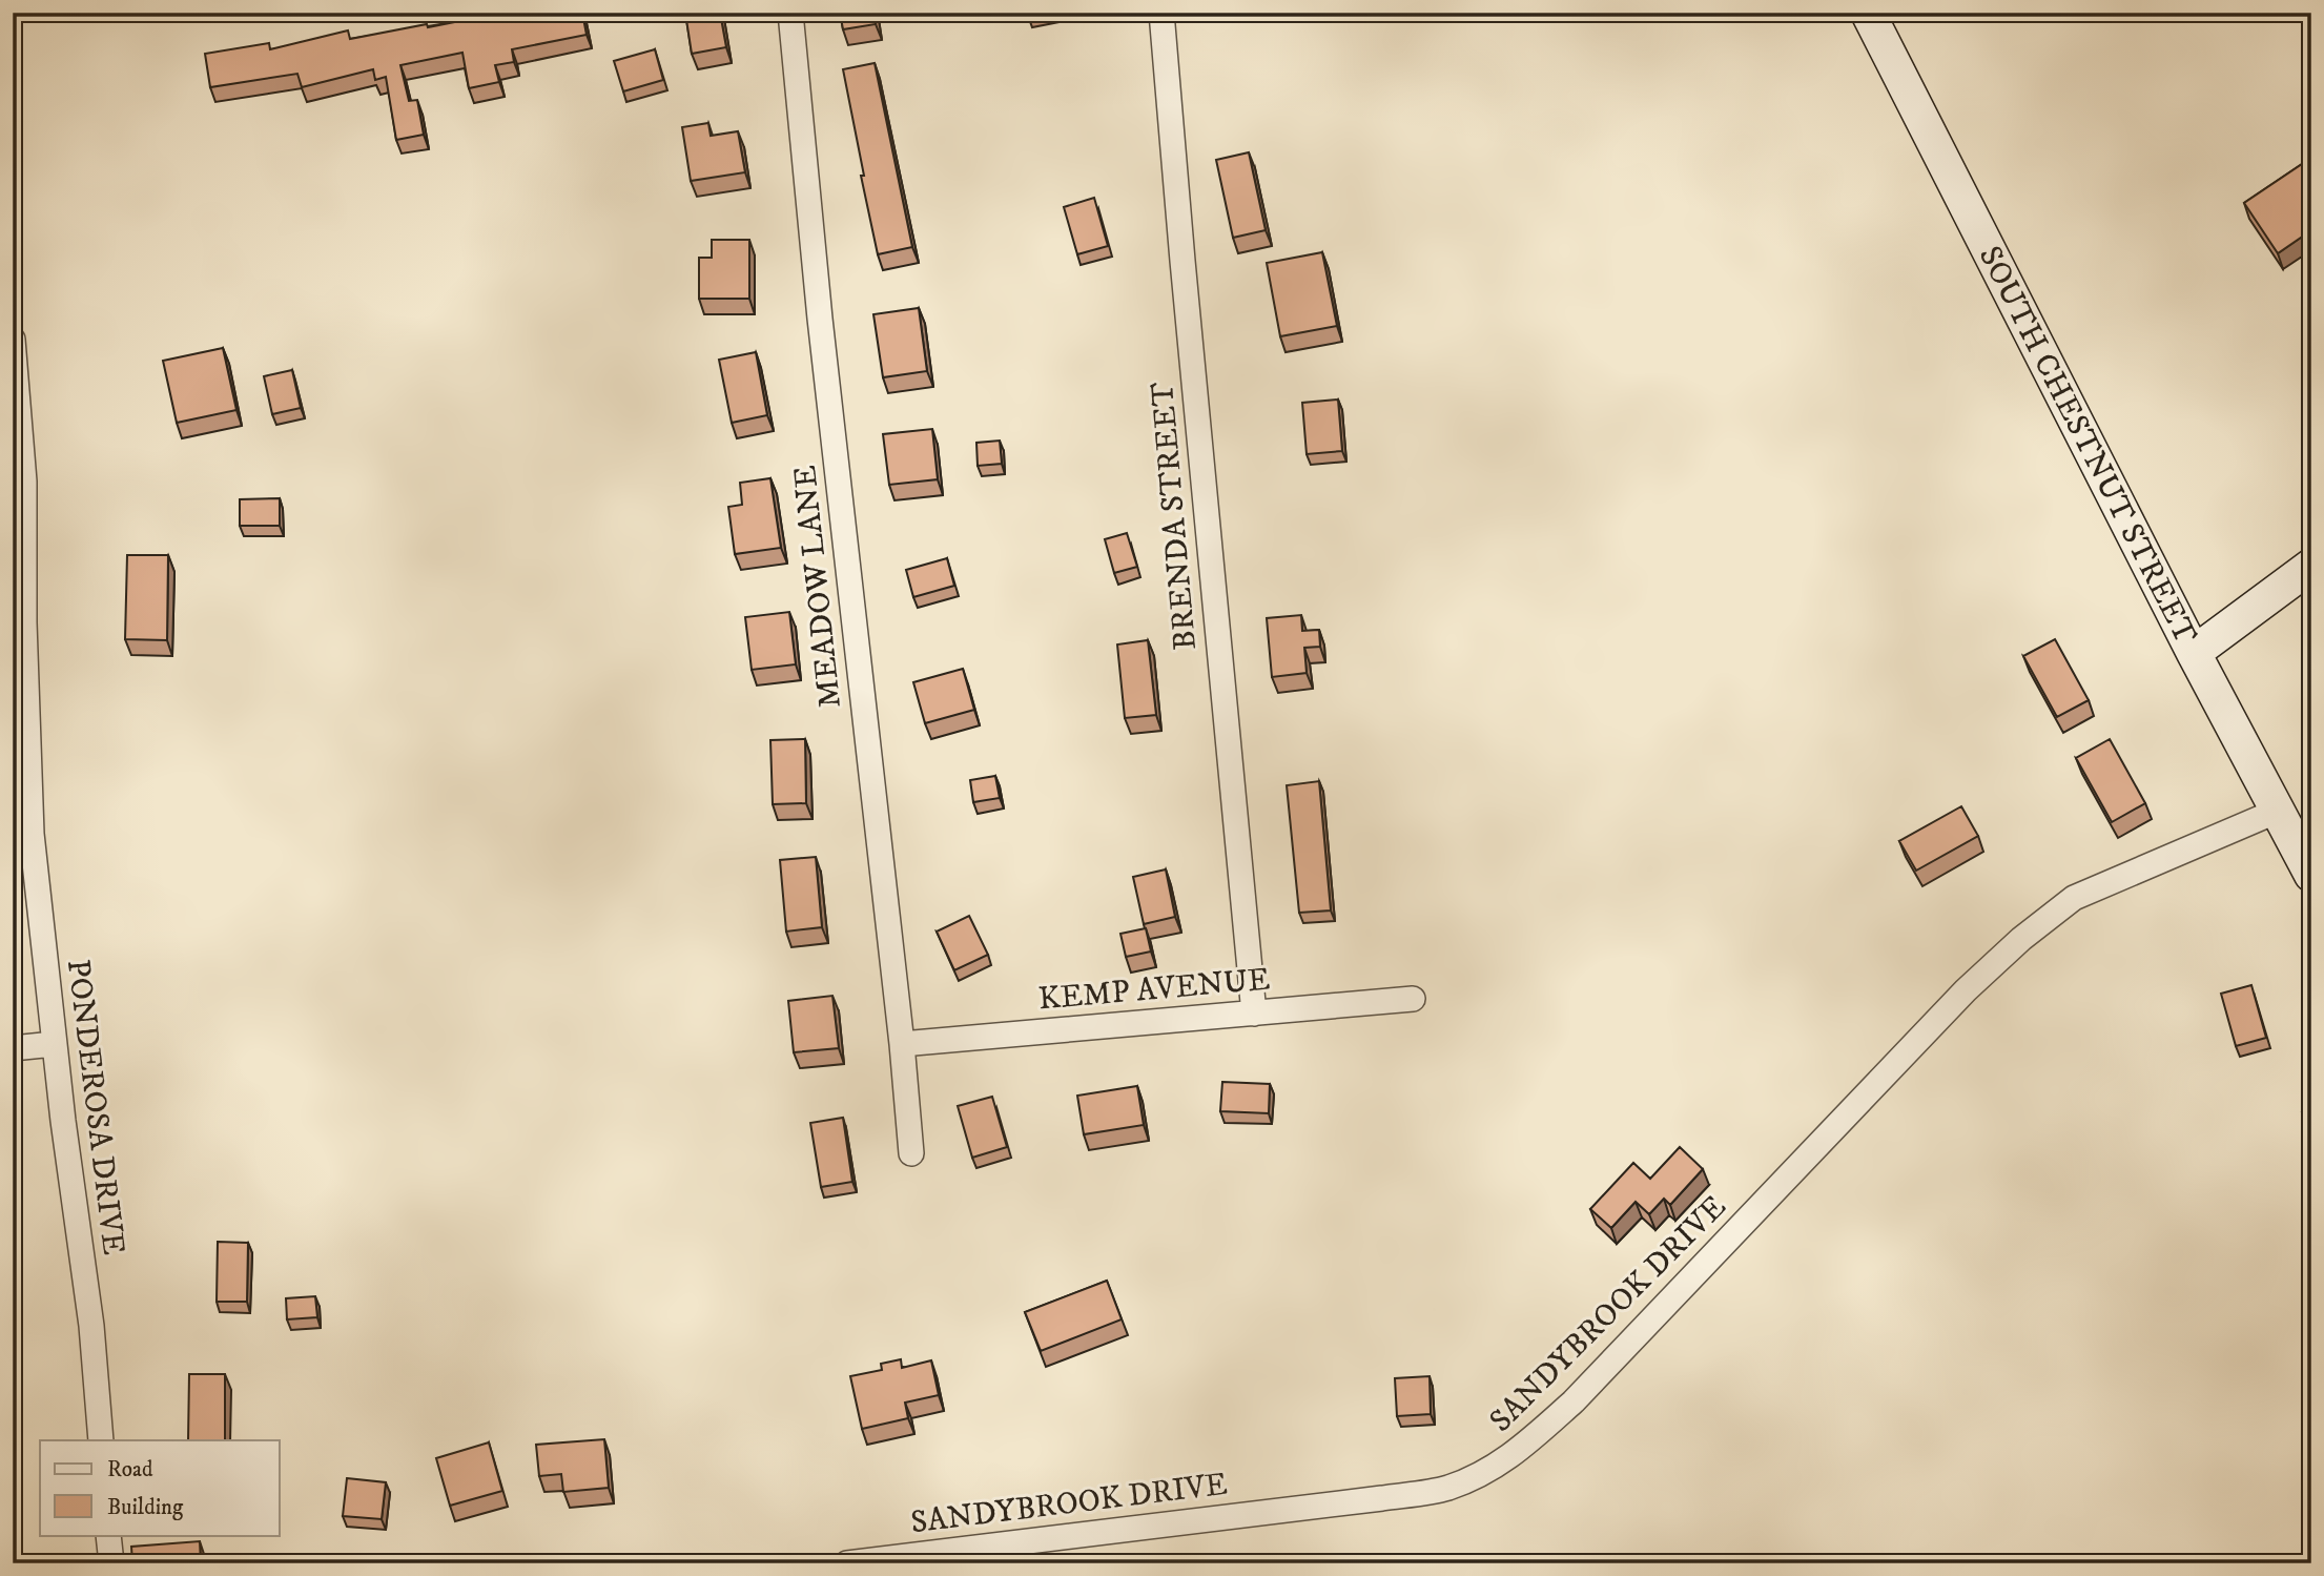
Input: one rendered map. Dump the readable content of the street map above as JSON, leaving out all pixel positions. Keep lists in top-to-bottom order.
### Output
{
  "streets": {
    "main road": ["SOUTH CHESTNUT STREET"],
    "street": [
      "BRENDA STREET",
      "MEADOW LANE",
      "KEMP AVENUE",
      "PONDEROSA DRIVE",
      "SANDYBROOK DRIVE"
    ]
  },
  "crossings": [
    ["SOUTH CHESTNUT STREET", "SANDYBROOK DRIVE"],
    ["BRENDA STREET", "KEMP AVENUE"],
    ["MEADOW LANE", "KEMP AVENUE"]
  ],
  "legend": ["Road", "Building"]
}
